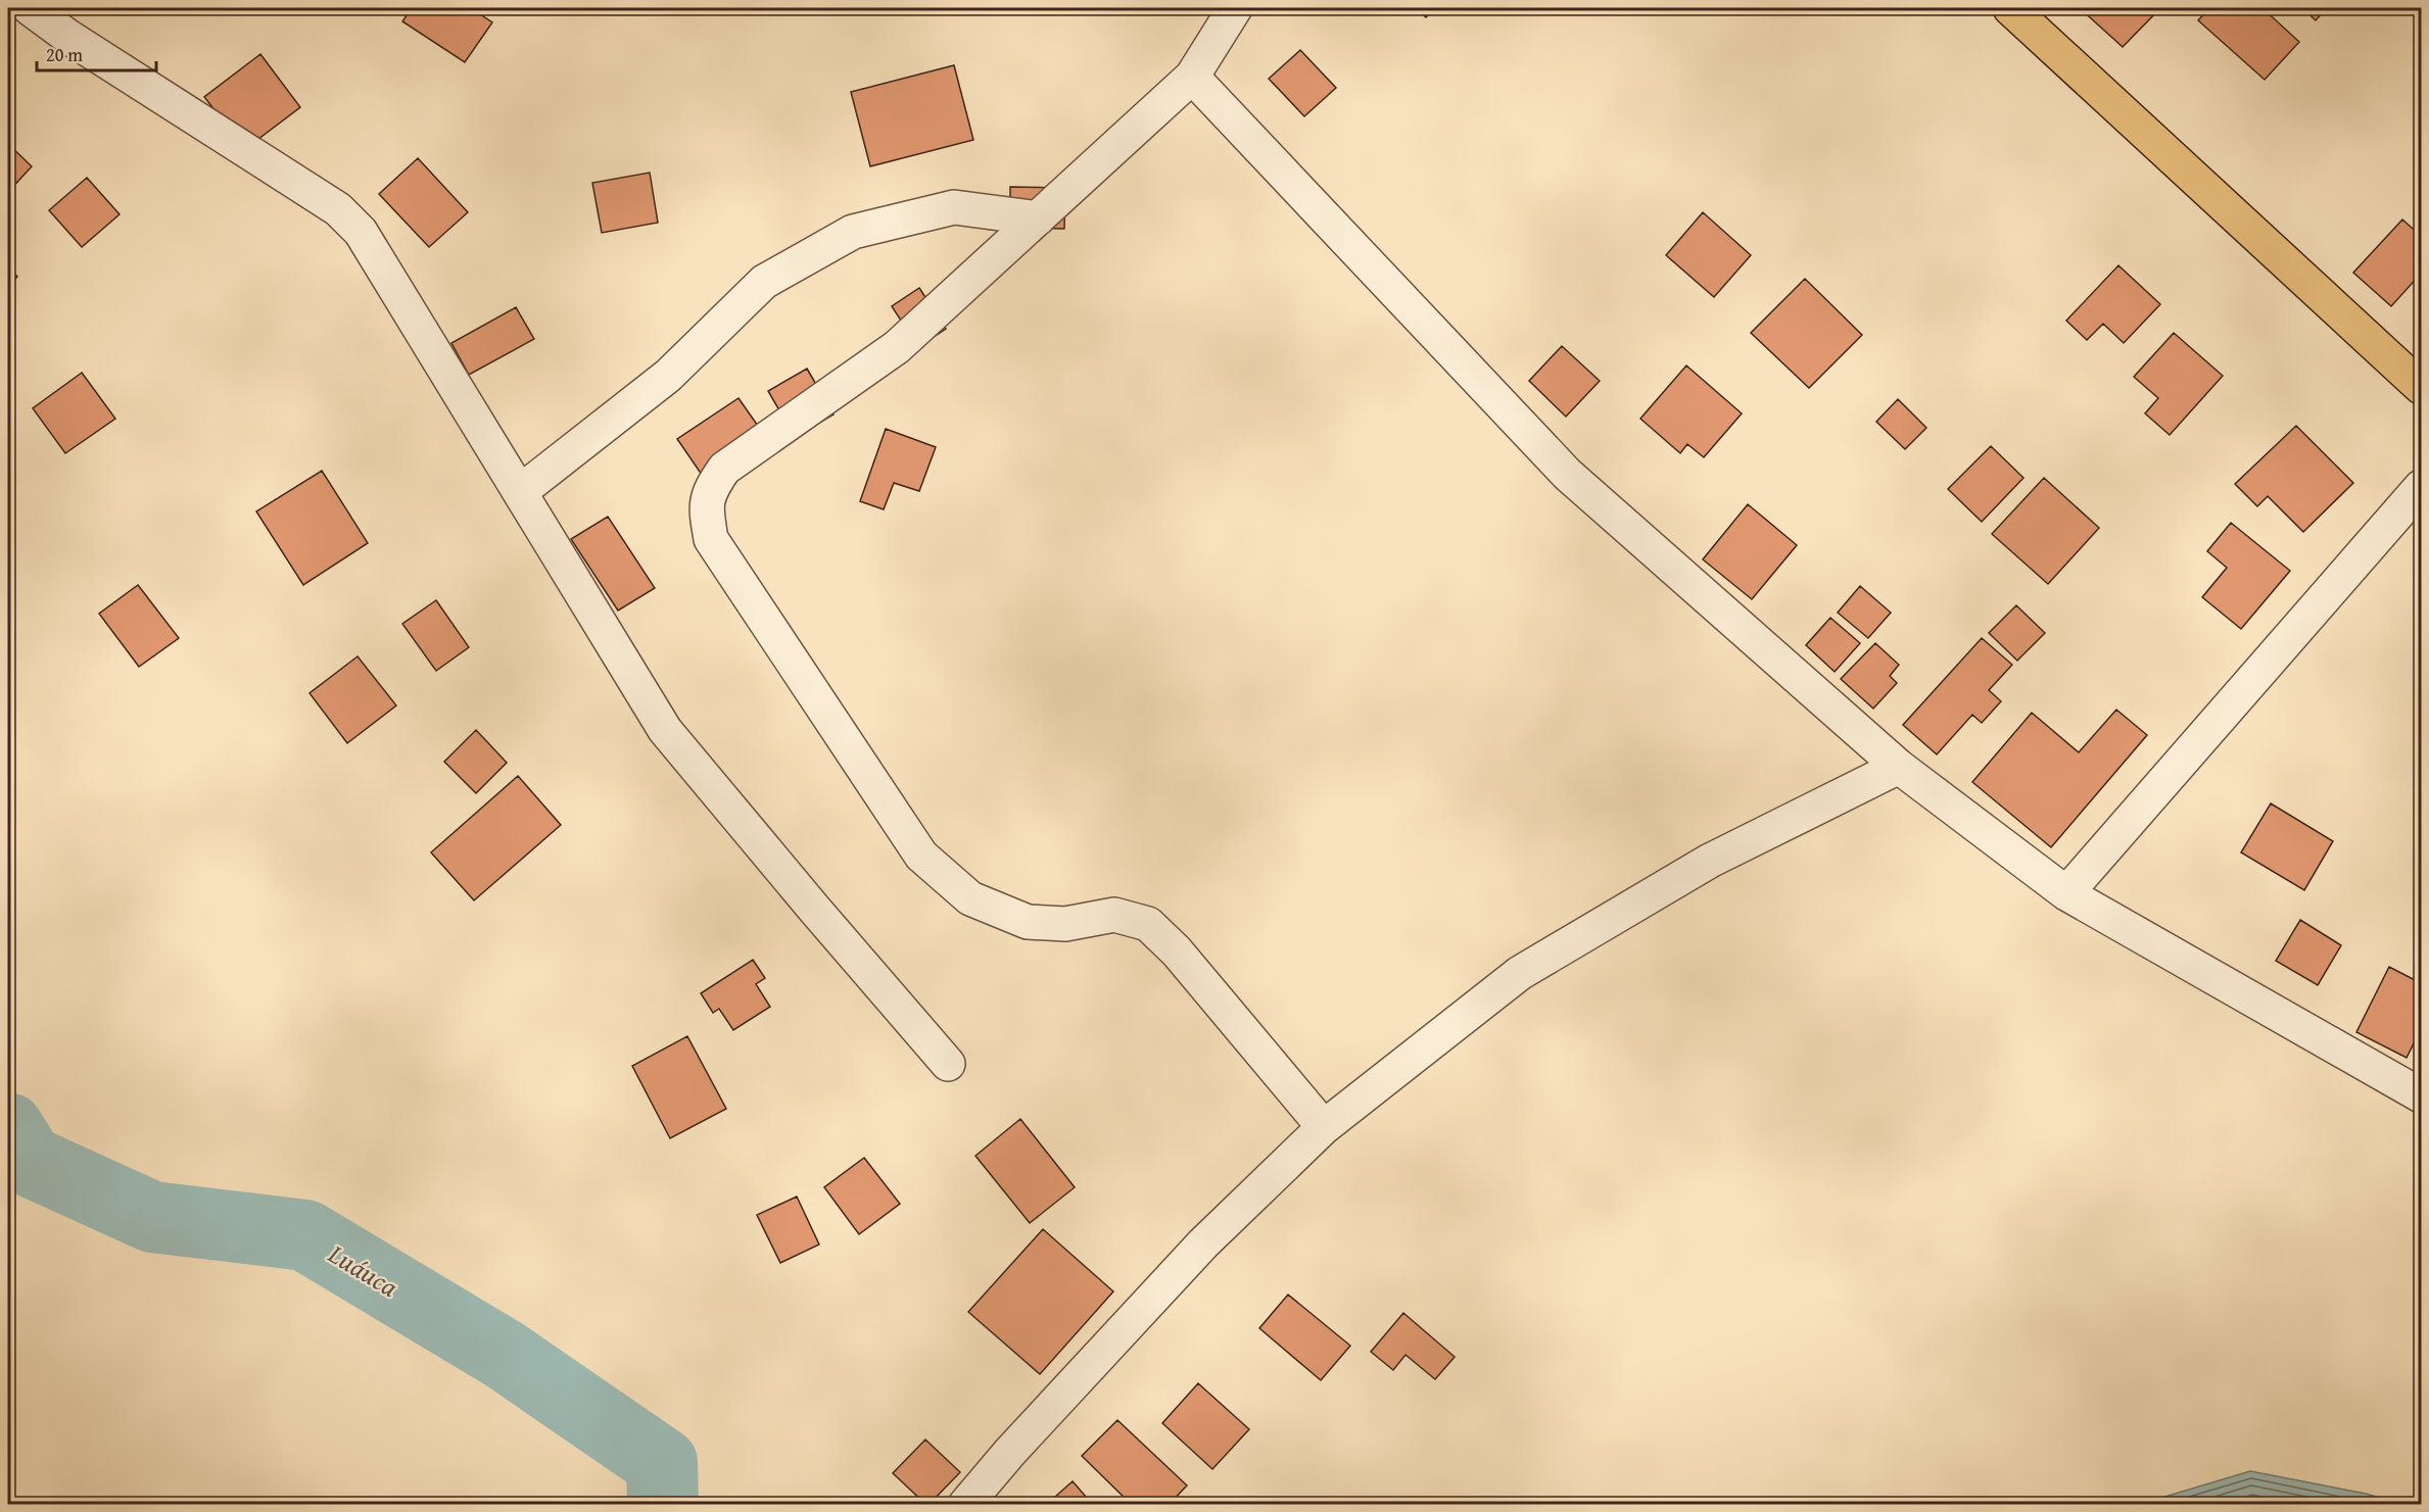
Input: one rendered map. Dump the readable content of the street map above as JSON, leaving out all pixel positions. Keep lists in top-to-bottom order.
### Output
{
  "water": ["Luáuca"],
  "scale_bar": "20 m"
}
